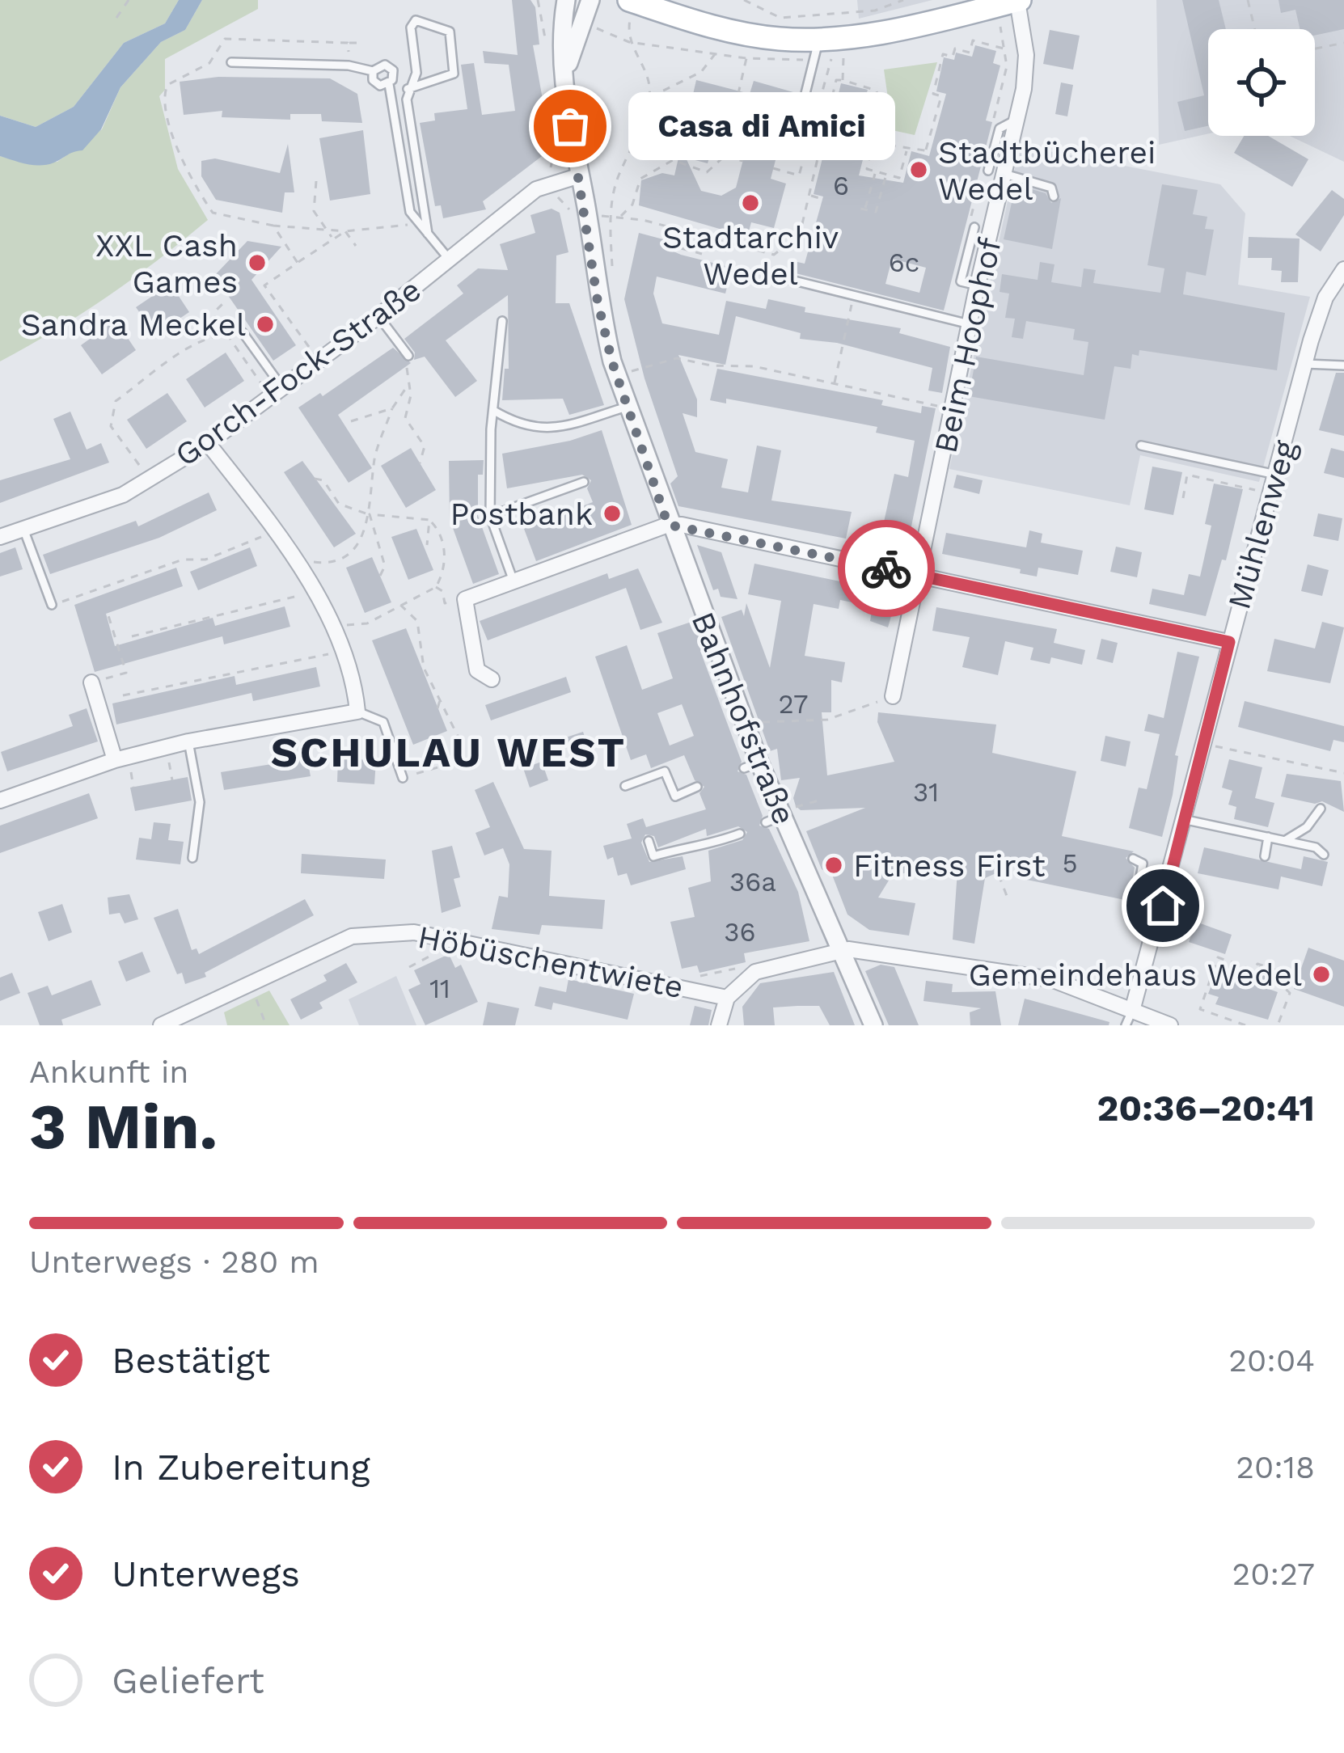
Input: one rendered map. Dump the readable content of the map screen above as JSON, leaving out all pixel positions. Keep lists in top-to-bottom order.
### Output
{
  "streets": {
    "street": [
      "Beim Hoophof",
      "Gorch-Fock-Straße",
      "Mühlenweg",
      "Bahnhofstraße",
      "Höbüschentwiete"
    ]
  },
  "crossings": [
    ["Gorch-Fock-Straße", "Bahnhofstraße"]
  ],
  "districts": ["SCHULAU WEST"],
  "places": [
    "Casa di Amici",
    "Stadtbücherei Wedel",
    "Stadtarchiv Wedel",
    "XXL Cash Games",
    "Sandra Meckel",
    "Postbank",
    "Fitness First",
    "Gemeindehaus Wedel"
  ],
  "house_numbers": [
    "6",
    "6c",
    "27",
    "31",
    "5",
    "36a",
    "36",
    "11"
  ],
  "page": {
    "bubble": "Casa di Amici",
    "heading": ["3 Min.", "Ankunft in", "20:36–20:41"],
    "bar": "Unterwegs · 280 m",
    "list": [
      ["Bestätigt", "20:04"],
      ["In Zubereitung", "20:18"],
      ["Unterwegs", "20:27"],
      "Geliefert"
    ]
  }
}
